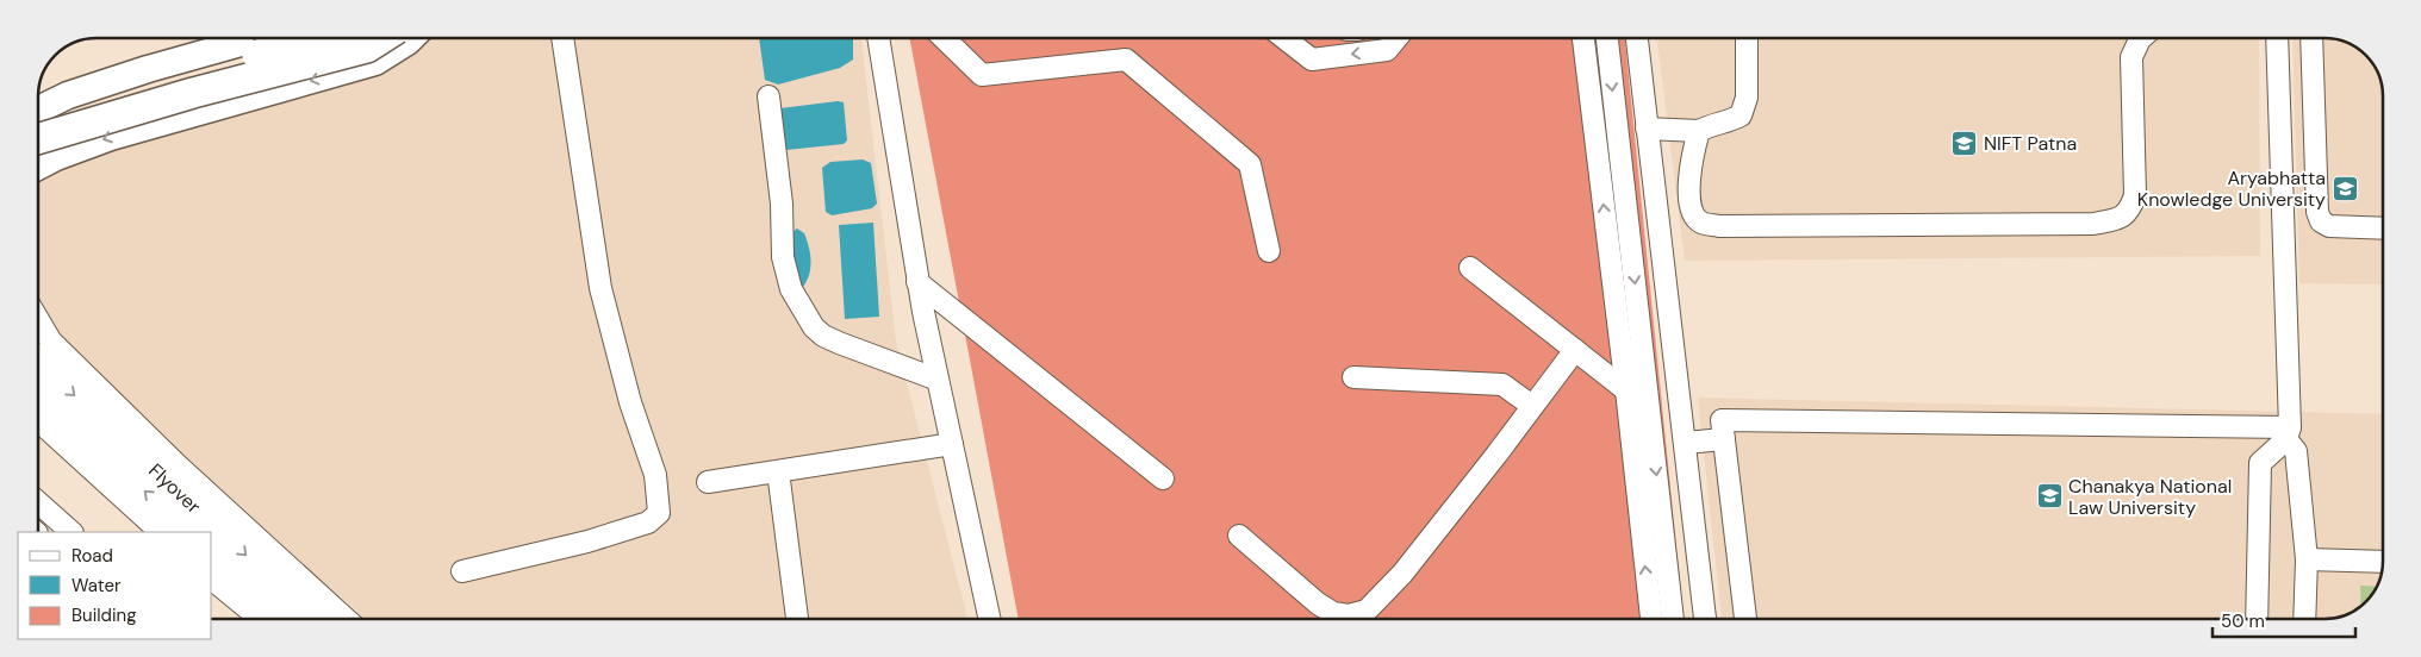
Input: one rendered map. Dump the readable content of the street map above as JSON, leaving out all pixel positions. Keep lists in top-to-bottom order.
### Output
{
  "streets": {
    "highway": ["Flyover"]
  },
  "places": {
    "school or university": ["NIFT Patna", "Aryabhatta Knowledge University", "Chanakya National Law University"]
  },
  "legend": ["Road", "Water", "Building"],
  "scale_bar": "50 m"
}
